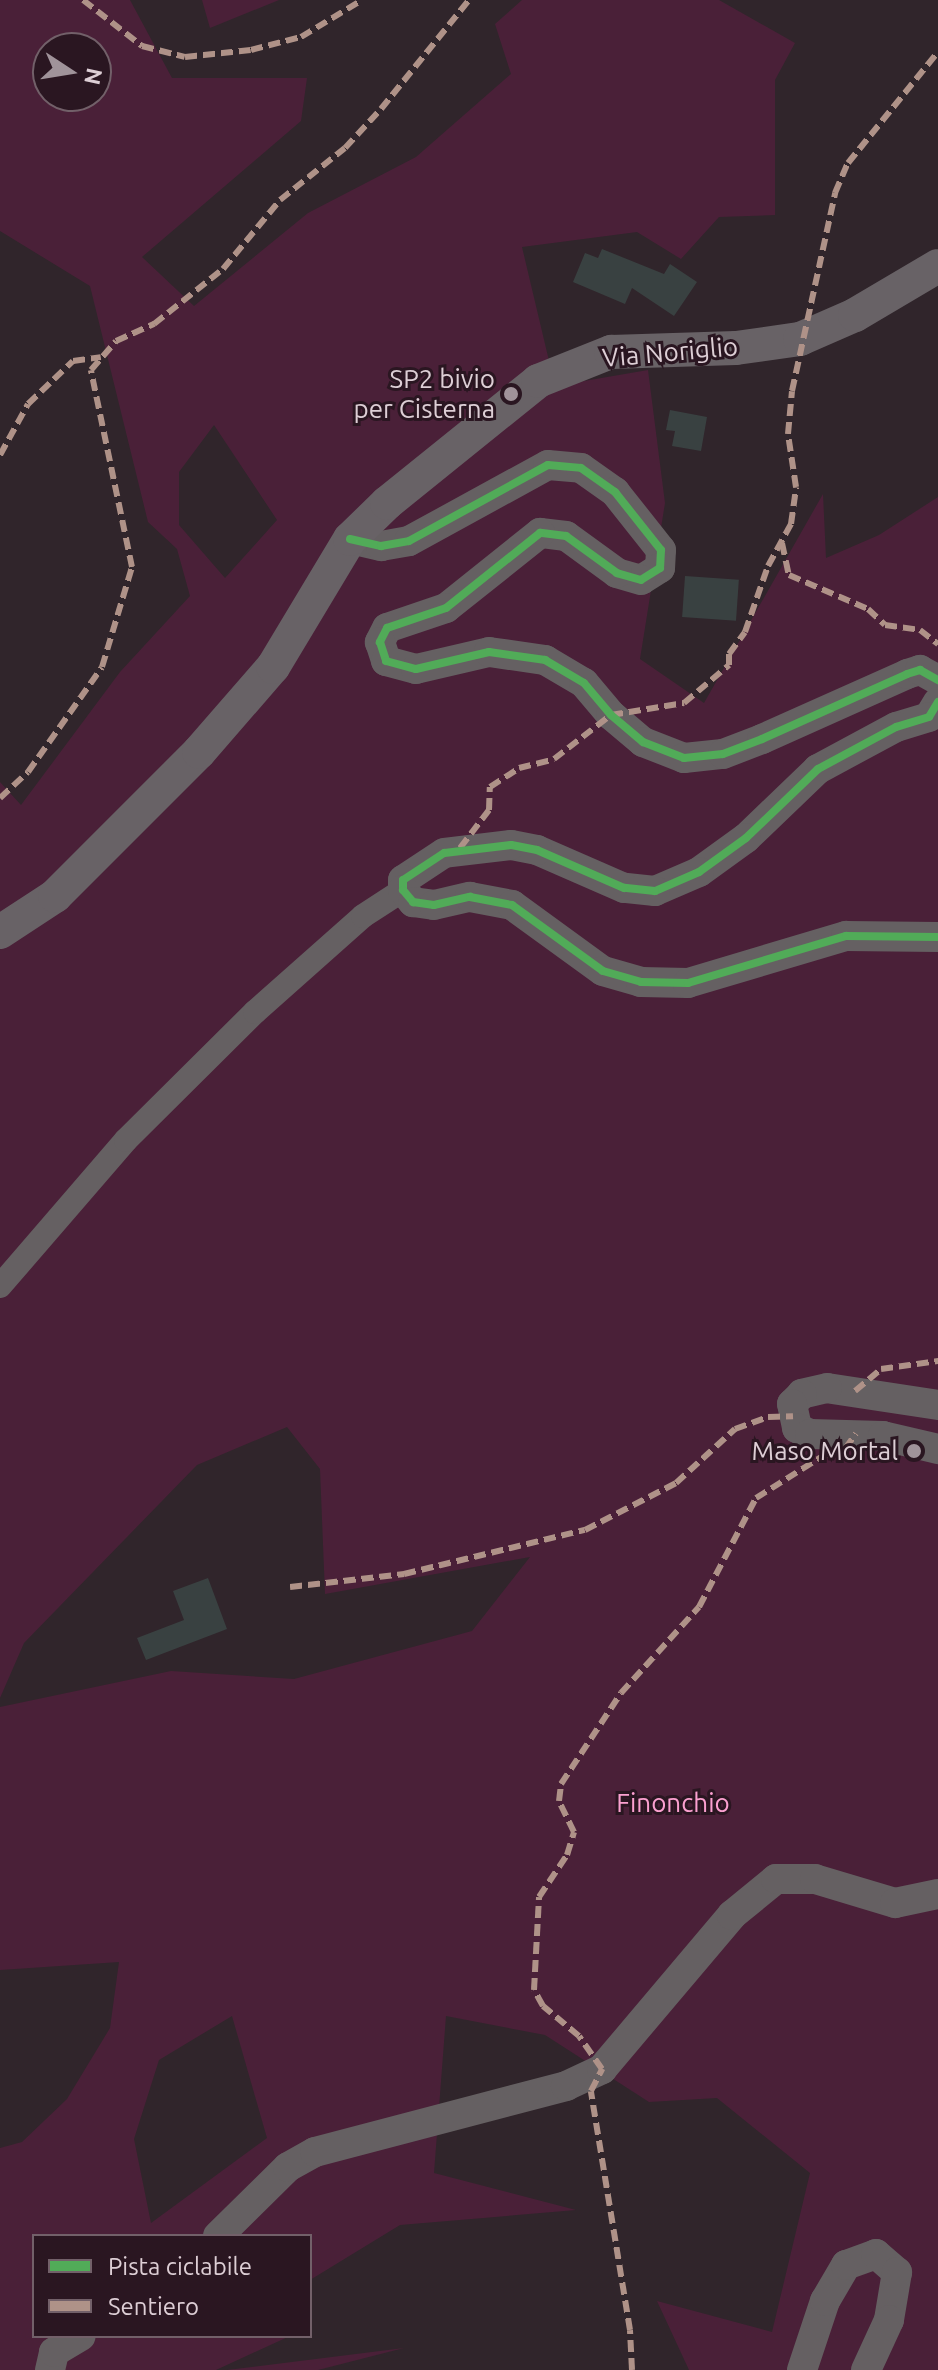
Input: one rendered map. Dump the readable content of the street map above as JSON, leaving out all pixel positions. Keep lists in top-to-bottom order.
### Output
{
  "streets": {
    "main road": ["Via Noriglio"]
  },
  "parks": ["Finonchio"],
  "places": ["SP2 bivio per Cisterna", "Maso Mortal"],
  "legend": ["Pista ciclabile", "Sentiero"],
  "north": "right"
}
